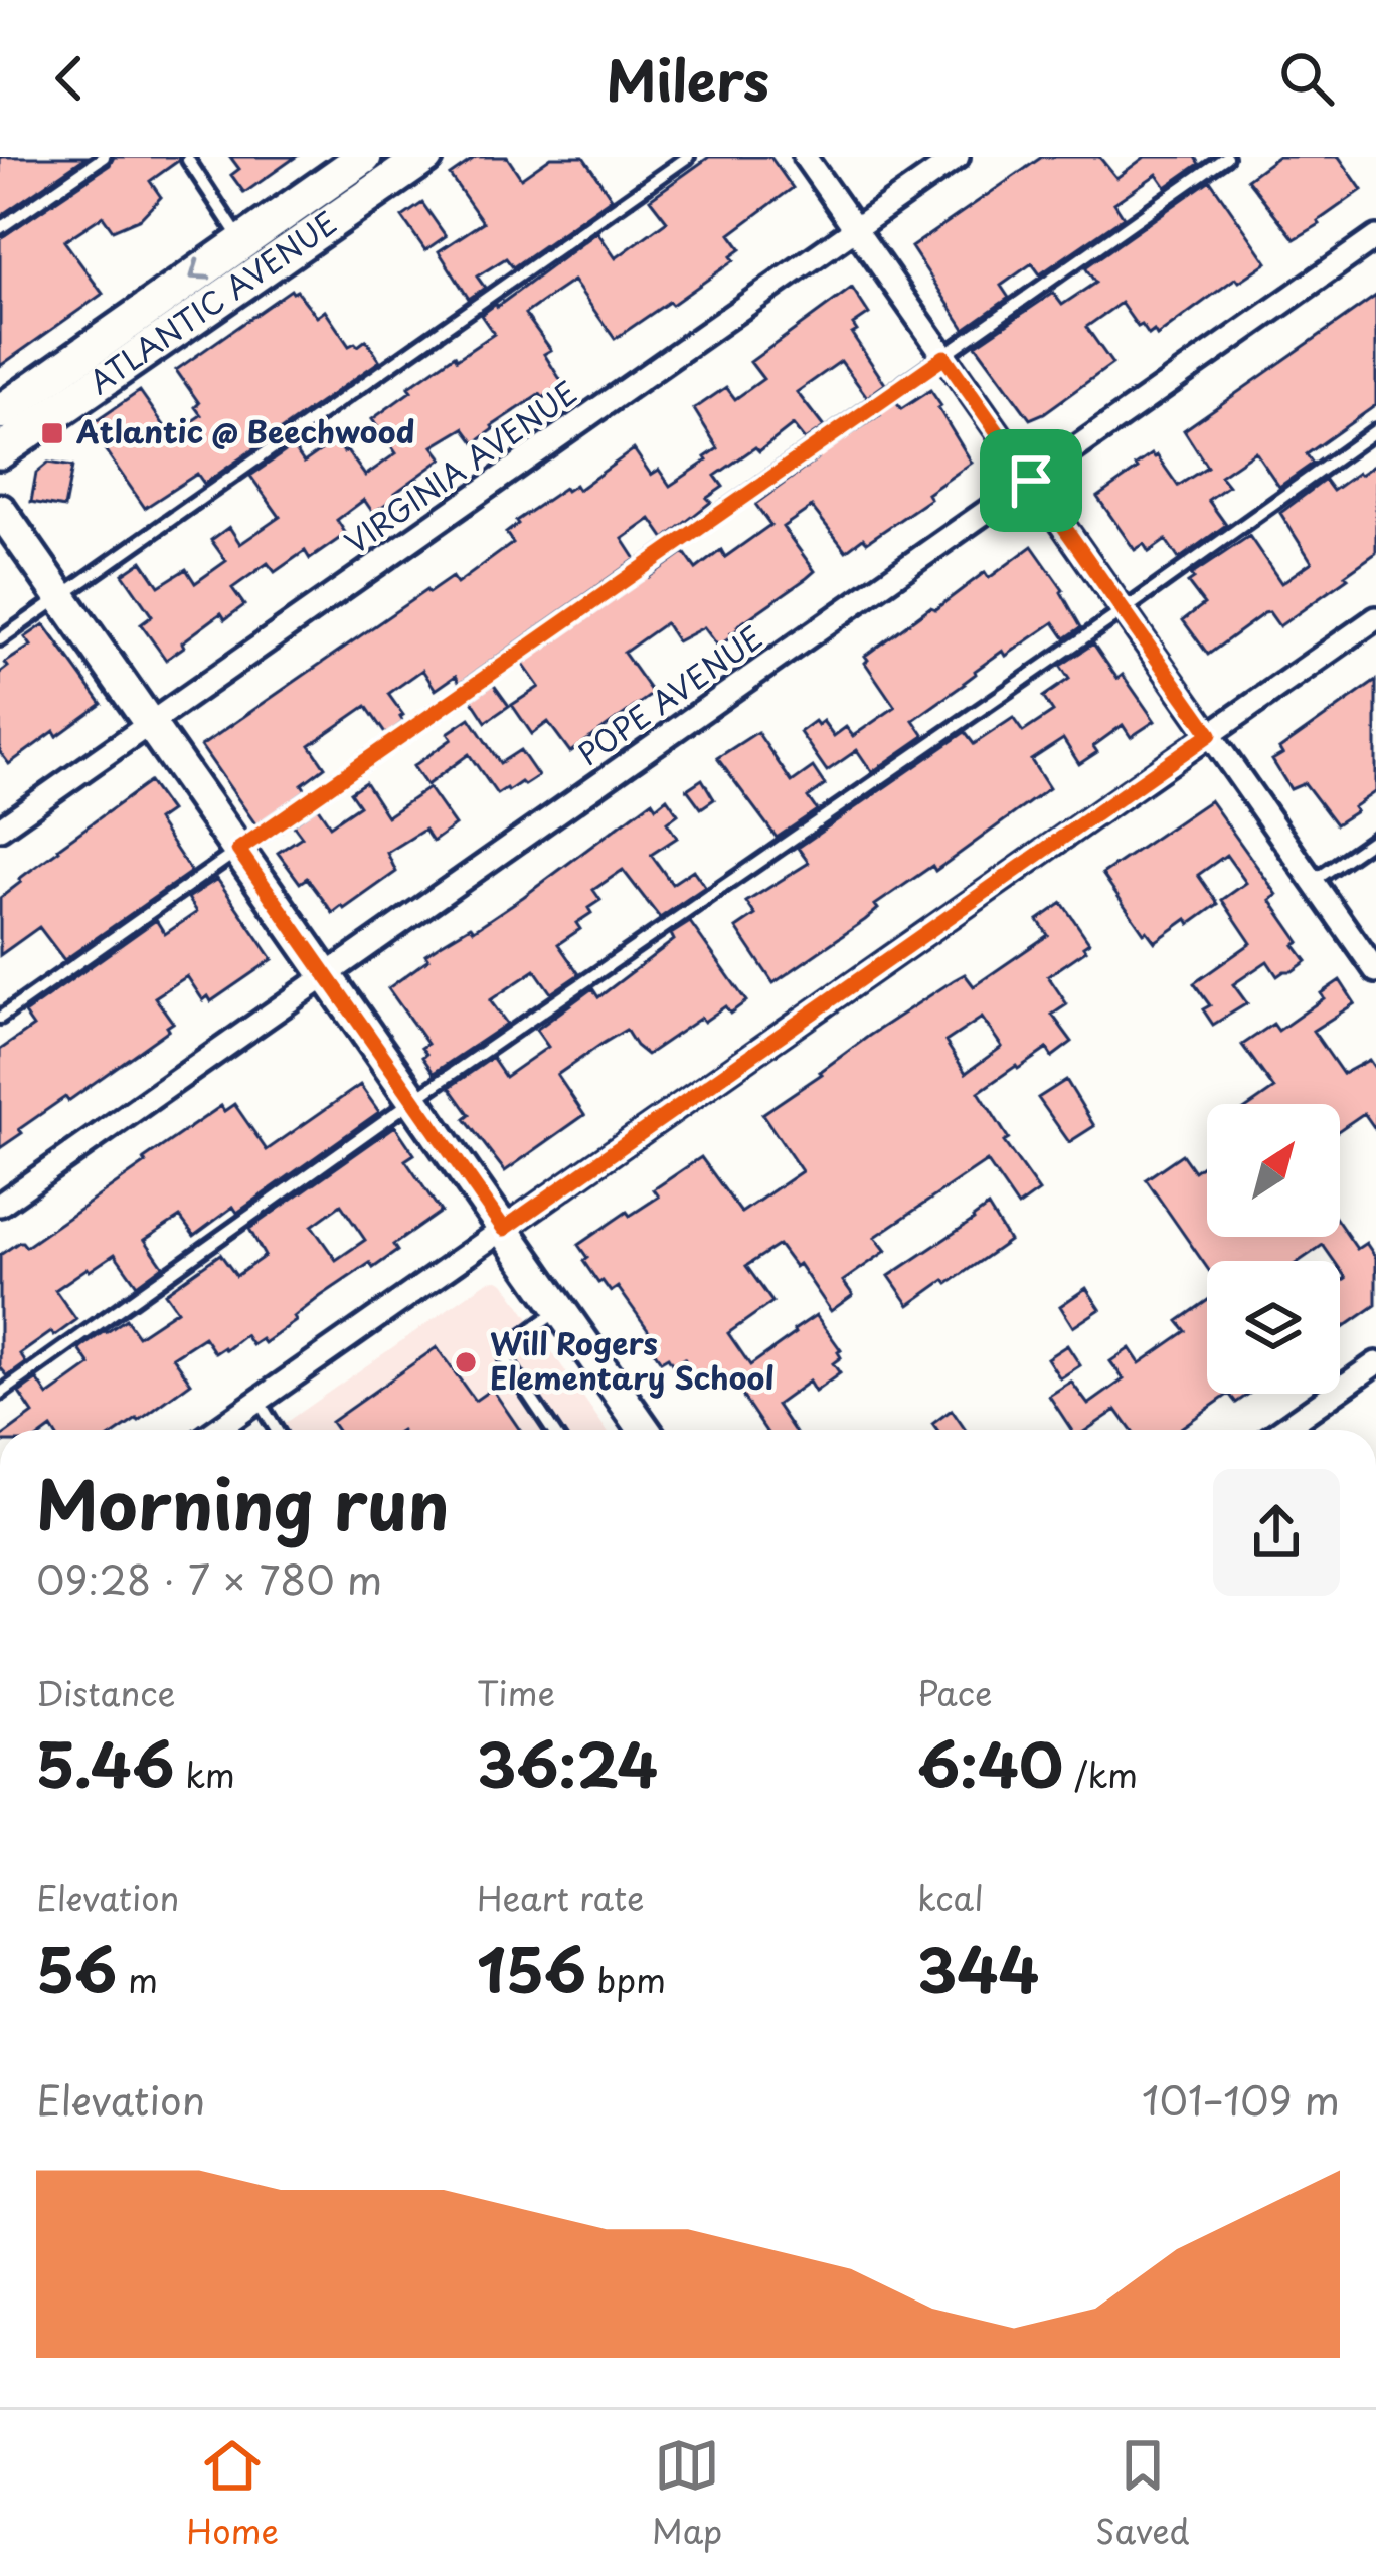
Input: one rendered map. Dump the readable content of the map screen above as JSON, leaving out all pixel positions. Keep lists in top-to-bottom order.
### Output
{
  "streets": {
    "main road": ["ATLANTIC AVENUE"],
    "street": ["VIRGINIA AVENUE", "POPE AVENUE"]
  },
  "places": {
    "transit": ["Atlantic @ Beechwood"],
    "other": ["Will Rogers Elementary School"]
  },
  "north": "top right",
  "page": {
    "header": "Milers",
    "heading": ["Morning run", "09:28 · 7 × 780 m"],
    "stats": [
      ["Distance", "5.46 km"],
      ["Time", "36:24"],
      ["Pace", "6:40 /km"],
      ["Elevation", "56 m"],
      ["Heart rate", "156 bpm"],
      ["kcal", "344"]
    ],
    "chart": ["Elevation", "101–109 m"],
    "tabs": ["Home", "Map", "Saved"]
  }
}
